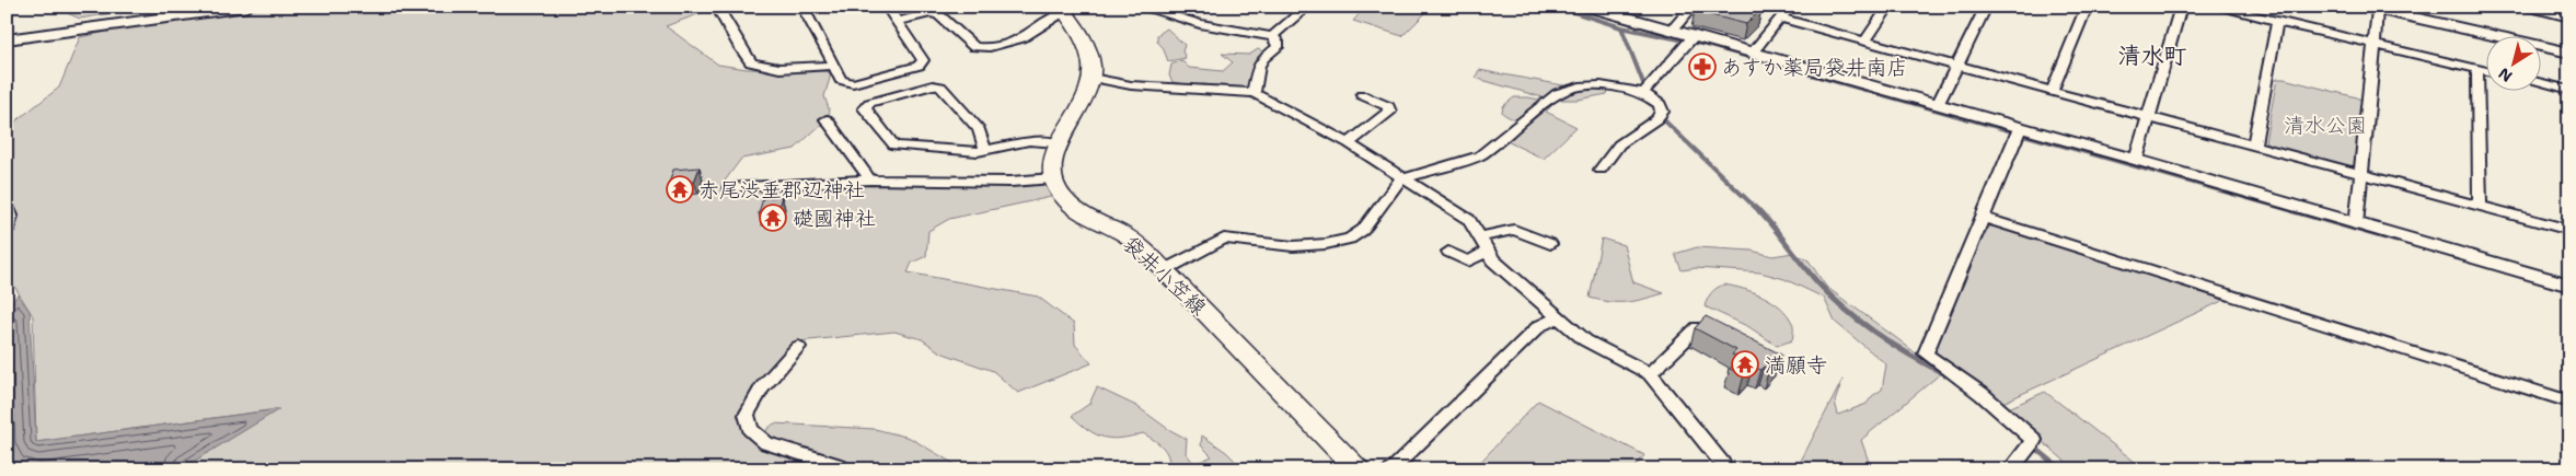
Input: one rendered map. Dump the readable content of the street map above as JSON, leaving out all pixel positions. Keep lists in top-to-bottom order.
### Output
{
  "streets": {
    "main road": ["袋井小笠線"]
  },
  "districts": ["清水町"],
  "parks": ["清水公園"],
  "places": {
    "pharmacy": ["あすか薬局袋井南店"],
    "temple": ["赤尾渋垂郡辺神社", "礎國神社", "満願寺"]
  },
  "north": "bottom left"
}
